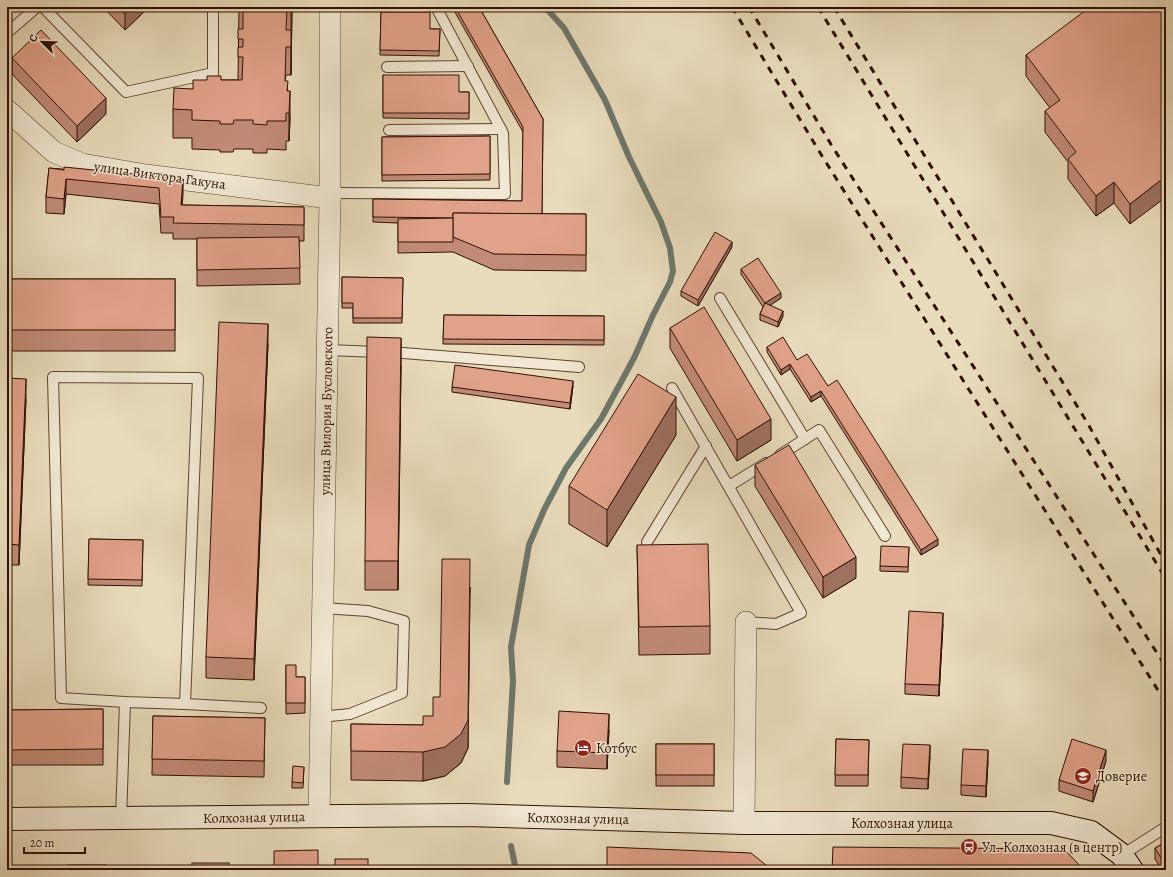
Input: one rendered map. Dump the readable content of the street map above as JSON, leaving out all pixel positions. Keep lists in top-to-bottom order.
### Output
{
  "streets": {
    "street": ["улица Виктора Гакуна", "улица Вилория Бусловского", "Колхозная улица"]
  },
  "crossings": [
    ["улица Виктора Гакуна", "улица Вилория Бусловского"],
    ["улица Вилория Бусловского", "Колхозная улица"]
  ],
  "places": {
    "hotel": ["Котбус"],
    "school or university": ["Доверие"],
    "bus stop": ["Ул. Колхозная (в центр)"]
  },
  "scale_bar": "20 m",
  "north": "top left"
}
